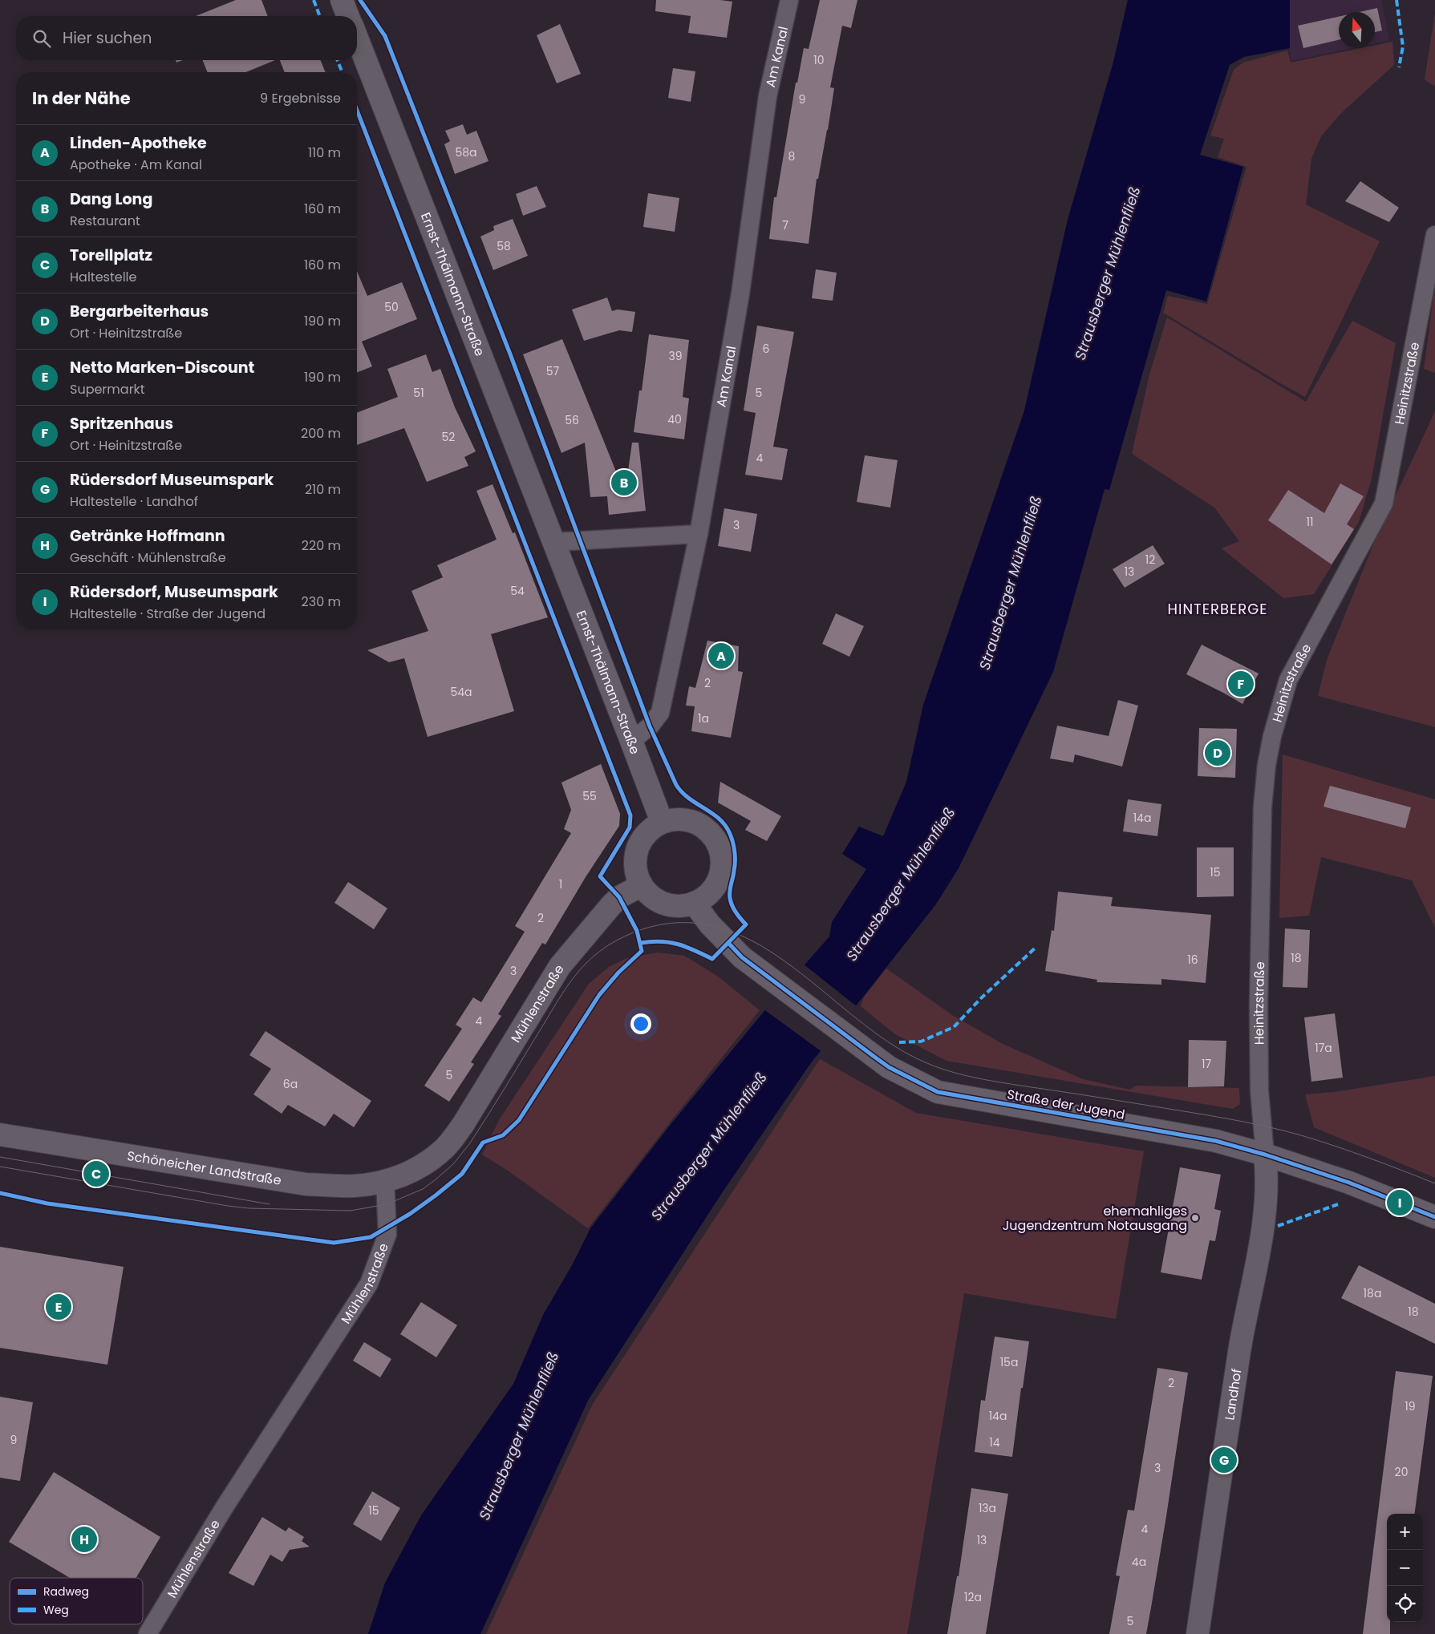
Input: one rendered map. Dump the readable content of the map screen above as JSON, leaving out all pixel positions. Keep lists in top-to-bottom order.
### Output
{
  "streets": {
    "main road": [
      "Ernst-Thälmann-Straße",
      "Mühlenstraße",
      "Straße der Jugend",
      "Schöneicher Landstraße",
      "Landhof"
    ],
    "street": ["Am Kanal", "Heinitzstraße"]
  },
  "crossings": [
    ["Am Kanal", "Ernst-Thälmann-Straße"],
    ["Ernst-Thälmann-Straße", "Mühlenstraße"],
    ["Ernst-Thälmann-Straße", "Straße der Jugend"],
    ["Heinitzstraße", "Straße der Jugend"],
    ["Heinitzstraße", "Landhof"],
    ["Mühlenstraße", "Straße der Jugend"],
    ["Mühlenstraße", "Schöneicher Landstraße"],
    ["Straße der Jugend", "Landhof"]
  ],
  "districts": ["HINTERBERGE"],
  "water": ["Strausberger Mühlenfließ"],
  "places": ["ehemahliges Jugendzentrum Notausgang"],
  "house_numbers": [
    "10",
    "9",
    "58a",
    "8",
    "7",
    "58",
    "50",
    "6",
    "39",
    "57",
    "51",
    "5",
    "40",
    "56",
    "52",
    "4",
    "11",
    "3",
    "12",
    "13",
    "54",
    "2",
    "54a",
    "1a",
    "55",
    "14a",
    "15",
    "1",
    "2",
    "18",
    "16",
    "3",
    "4",
    "17a",
    "17",
    "5",
    "6a",
    "18a",
    "18",
    "15a",
    "2",
    "19",
    "14a",
    "9",
    "14",
    "3",
    "20",
    "13a",
    "15",
    "4",
    "13",
    "4a",
    "12a",
    "5"
  ],
  "legend": ["Radweg", "Weg"],
  "north": "top",
  "page": {
    "search": "Hier suchen",
    "heading": ["In der Nähe", "9 Ergebnisse"],
    "list": [
      {
        "mark": "A",
        "name": "Linden-Apotheke",
        "note": "Apotheke · Am Kanal",
        "value": "110 m"
      },
      {
        "mark": "B",
        "name": "Dang Long",
        "note": "Restaurant",
        "value": "160 m"
      },
      {
        "mark": "C",
        "name": "Torellplatz",
        "note": "Haltestelle",
        "value": "160 m"
      },
      {
        "mark": "D",
        "name": "Bergarbeiterhaus",
        "note": "Ort · Heinitzstraße",
        "value": "190 m"
      },
      {
        "mark": "E",
        "name": "Netto Marken-Discount",
        "note": "Supermarkt",
        "value": "190 m"
      },
      {
        "mark": "F",
        "name": "Spritzenhaus",
        "note": "Ort · Heinitzstraße",
        "value": "200 m"
      },
      {
        "mark": "G",
        "name": "Rüdersdorf Museumspark",
        "note": "Haltestelle · Landhof",
        "value": "210 m"
      },
      {
        "mark": "H",
        "name": "Getränke Hoffmann",
        "note": "Geschäft · Mühlenstraße",
        "value": "220 m"
      },
      {
        "mark": "I",
        "name": "Rüdersdorf, Museumspark",
        "note": "Haltestelle · Straße der Jugend",
        "value": "230 m"
      }
    ],
    "pins": [
      "B",
      "A",
      "F",
      "D",
      "C",
      "I",
      "E",
      "G",
      "H"
    ],
    "map_buttons": ["+", "−"]
  }
}
